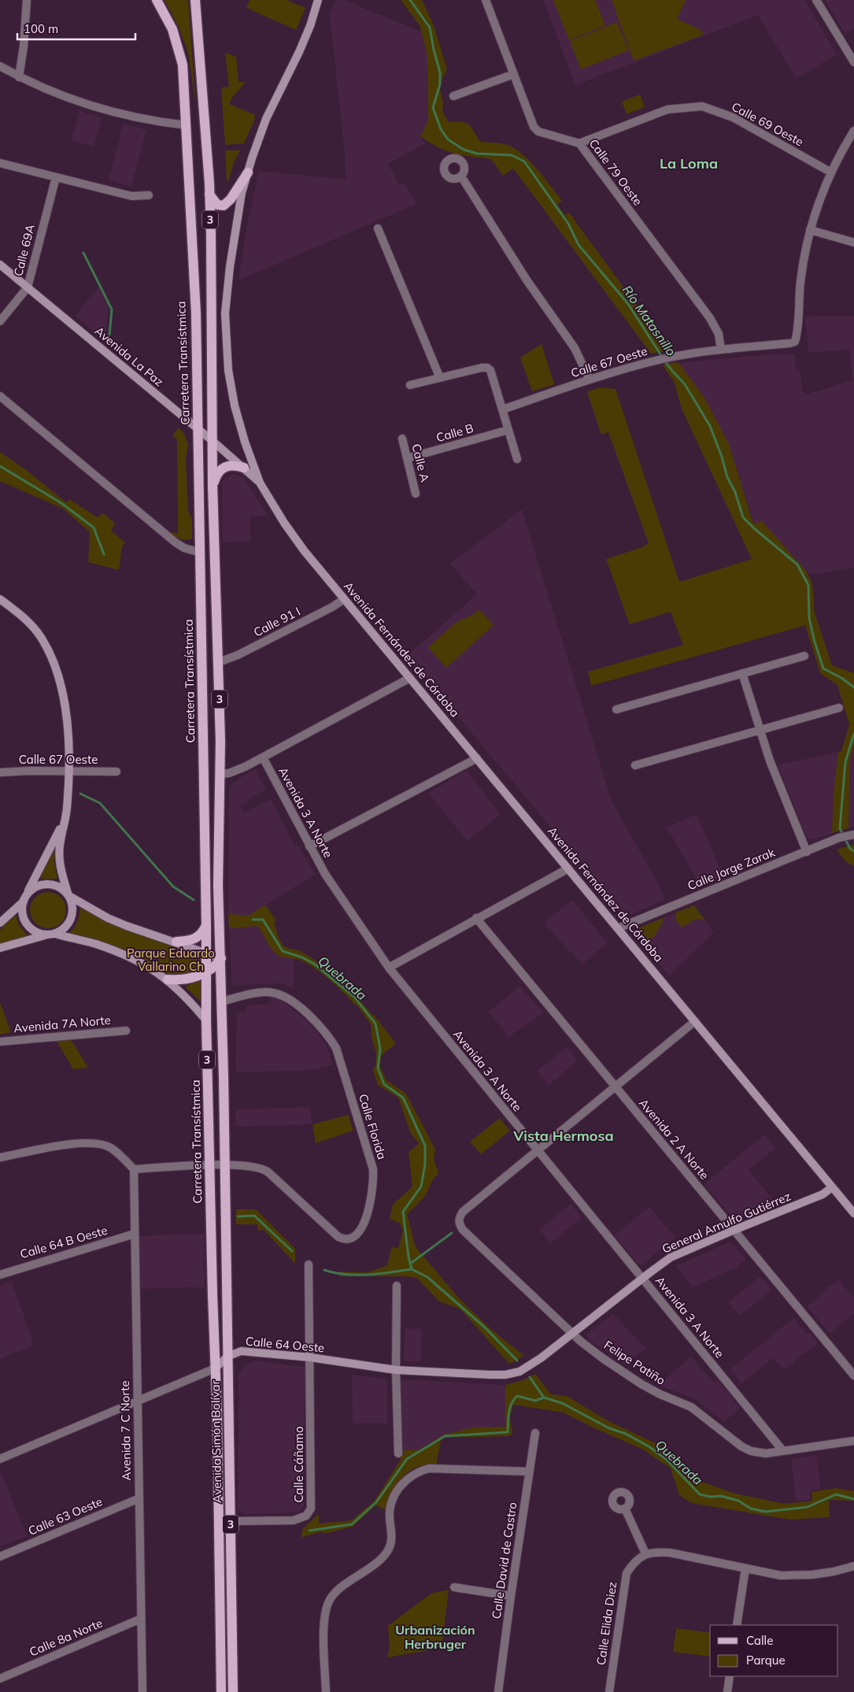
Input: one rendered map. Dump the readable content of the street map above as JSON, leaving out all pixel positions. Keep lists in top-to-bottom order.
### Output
{
  "streets": {
    "main road": [
      "3",
      "Avenida La Paz",
      "Carretera Transístmica",
      "Avenida Fernández de Córdoba",
      "General Arnulfo Gutiérrez",
      "Calle 64 Oeste",
      "Avenida Simón Bolívar"
    ],
    "street": [
      "Calle 69 Oeste",
      "Calle 79 Oeste",
      "Calle 69A",
      "Calle 67 Oeste",
      "Calle B",
      "Calle A",
      "Calle 91 I",
      "Avenida 3 A Norte",
      "Calle Jorge Zarak",
      "Avenida 7A Norte",
      "Calle Florida",
      "Avenida 2 A Norte",
      "Calle 64 B Oeste",
      "Felipe Patiño",
      "Avenida 7 C Norte",
      "Calle Cáñamo",
      "Calle 63 Oeste",
      "Calle David de Castro",
      "Calle Elida Diez",
      "Calle 8a Norte"
    ]
  },
  "crossings": [
    ["Calle 69 Oeste", "Calle 79 Oeste"],
    ["Calle 79 Oeste", "Calle 67 Oeste"],
    ["3", "Avenida La Paz"],
    ["3", "Calle 91 I"],
    ["3", "Calle Florida"],
    ["3", "Calle 64 Oeste"],
    ["3", "Avenida Simón Bolívar"],
    ["Calle 69A", "Avenida La Paz"],
    ["Avenida La Paz", "Carretera Transístmica"],
    ["Avenida La Paz", "Avenida Fernández de Córdoba"],
    ["Carretera Transístmica", "Calle 64 Oeste"],
    ["Carretera Transístmica", "Avenida Simón Bolívar"],
    ["Calle B", "Calle A"],
    ["Calle 91 I", "Avenida Fernández de Córdoba"],
    ["Avenida Fernández de Córdoba", "Calle Jorge Zarak"],
    ["Avenida Fernández de Córdoba", "General Arnulfo Gutiérrez"],
    ["Avenida 3 A Norte", "General Arnulfo Gutiérrez"],
    ["Avenida 3 A Norte", "Felipe Patiño"],
    ["Avenida 2 A Norte", "General Arnulfo Gutiérrez"],
    ["General Arnulfo Gutiérrez", "Calle 64 Oeste"],
    ["General Arnulfo Gutiérrez", "Felipe Patiño"],
    ["Calle 64 B Oeste", "Avenida 7 C Norte"],
    ["Calle 64 Oeste", "Avenida 7 C Norte"],
    ["Calle 64 Oeste", "Avenida Simón Bolívar"],
    ["Calle 64 Oeste", "Calle Cáñamo"],
    ["Avenida 7 C Norte", "Calle 63 Oeste"],
    ["Avenida 7 C Norte", "Calle 8a Norte"],
    ["Avenida Simón Bolívar", "Calle Cáñamo"]
  ],
  "districts": ["La Loma", "Vista Hermosa", "Urbanización Herbruger"],
  "water": ["Río Matasnillo", "Quebrada"],
  "parks": ["Parque Eduardo Vallarino Ch"],
  "legend": ["Calle", "Parque"],
  "scale_bar": "100 m"
}
